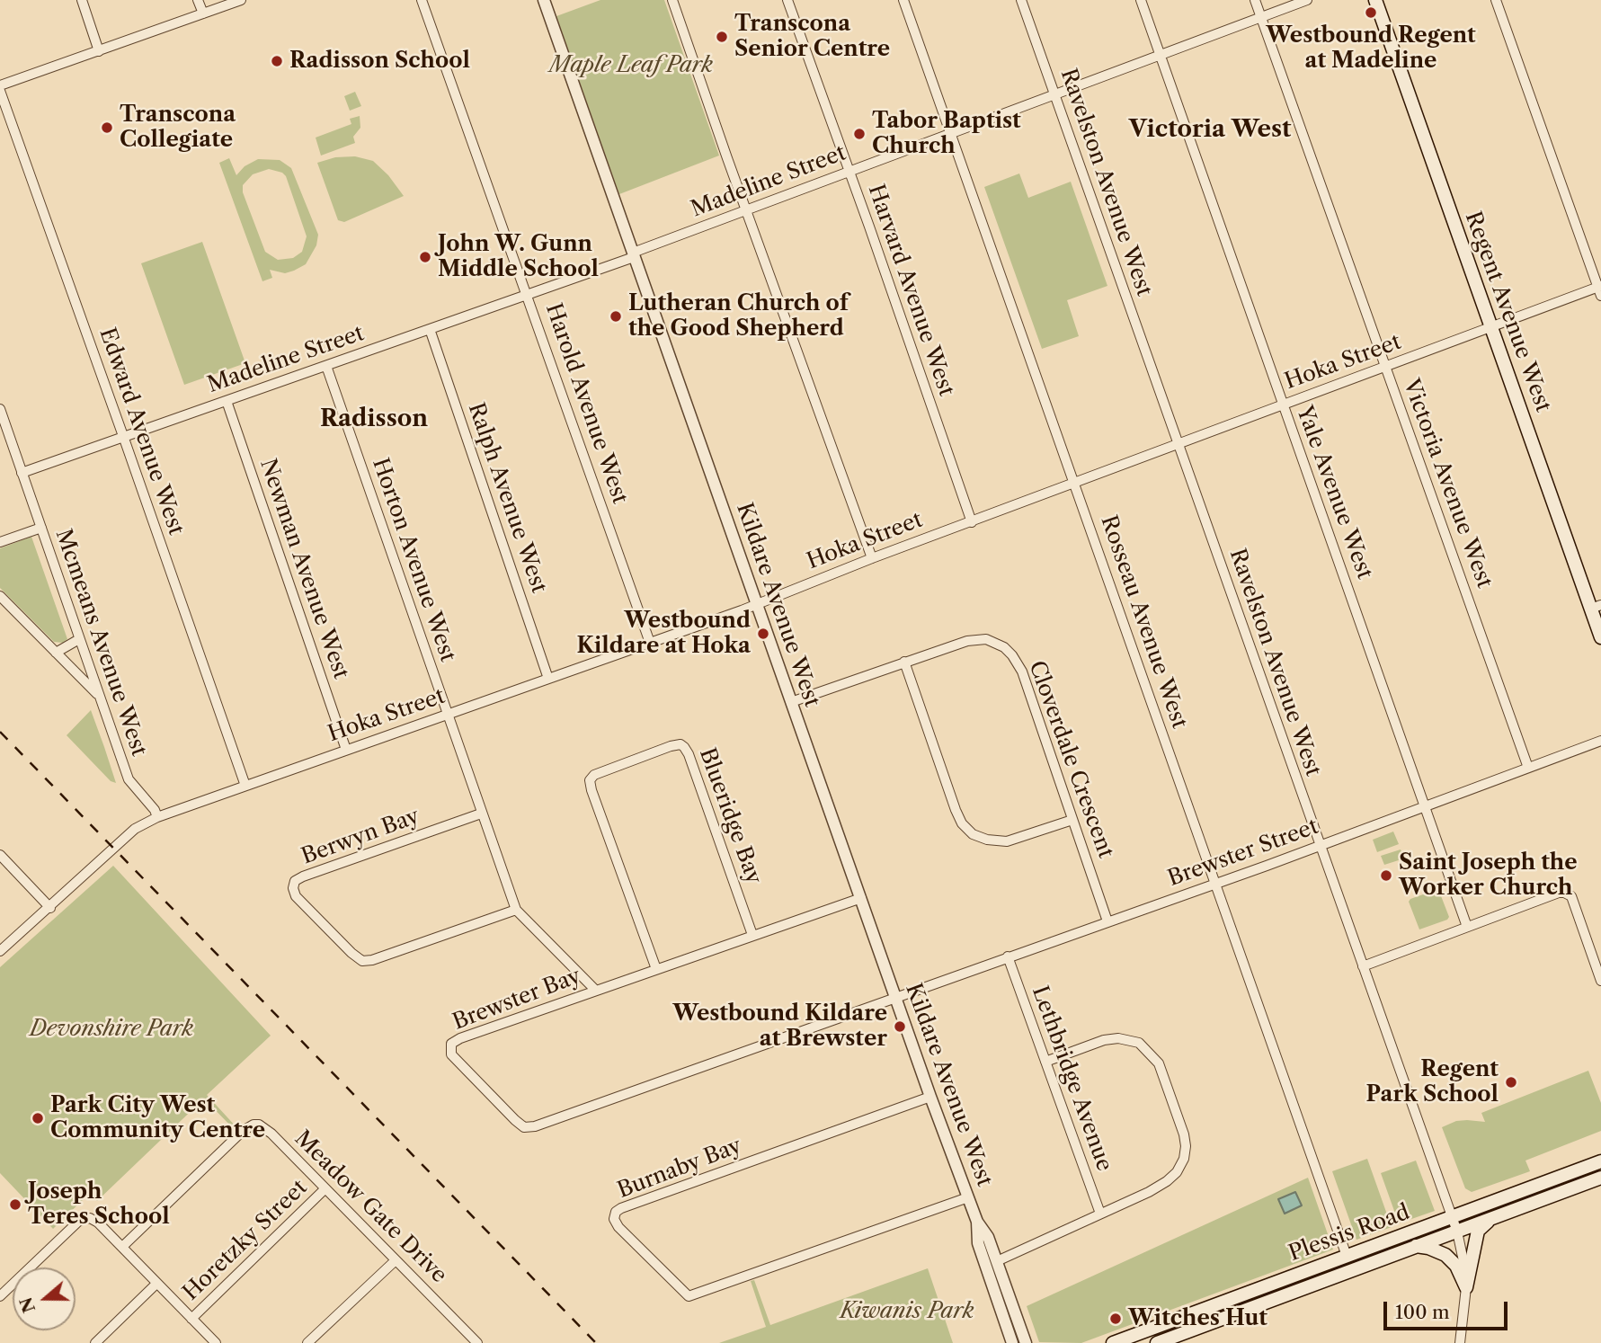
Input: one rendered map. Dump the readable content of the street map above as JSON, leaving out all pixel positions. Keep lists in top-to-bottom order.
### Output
{
  "streets": {
    "main road": ["Regent Avenue West", "Plessis Road"],
    "street": [
      "Madeline Street",
      "Ravelston Avenue West",
      "Harvard Avenue West",
      "Hoka Street",
      "Harold Avenue West",
      "Edward Avenue West",
      "Victoria Avenue West",
      "Yale Avenue West",
      "Ralph Avenue West",
      "Horton Avenue West",
      "Newman Avenue West",
      "Kildare Avenue West",
      "Rosseau Avenue West",
      "Mcmeans Avenue West",
      "Cloverdale Crescent",
      "Blueridge Bay",
      "Berwyn Bay",
      "Brewster Street",
      "Brewster Bay",
      "Lethbridge Avenue",
      "Burnaby Bay",
      "Meadow Gate Drive",
      "Horetzky Street"
    ]
  },
  "crossings": [
    ["Madeline Street", "Ravelston Avenue West"],
    ["Madeline Street", "Harvard Avenue West"],
    ["Madeline Street", "Harold Avenue West"],
    ["Madeline Street", "Edward Avenue West"],
    ["Madeline Street", "Victoria Avenue West"],
    ["Madeline Street", "Yale Avenue West"],
    ["Madeline Street", "Ralph Avenue West"],
    ["Madeline Street", "Horton Avenue West"],
    ["Madeline Street", "Newman Avenue West"],
    ["Madeline Street", "Kildare Avenue West"],
    ["Madeline Street", "Rosseau Avenue West"],
    ["Madeline Street", "Mcmeans Avenue West"],
    ["Ravelston Avenue West", "Hoka Street"],
    ["Ravelston Avenue West", "Brewster Street"],
    ["Ravelston Avenue West", "Plessis Road"],
    ["Harvard Avenue West", "Hoka Street"],
    ["Regent Avenue West", "Hoka Street"],
    ["Hoka Street", "Harold Avenue West"],
    ["Hoka Street", "Edward Avenue West"],
    ["Hoka Street", "Victoria Avenue West"],
    ["Hoka Street", "Yale Avenue West"],
    ["Hoka Street", "Ralph Avenue West"],
    ["Hoka Street", "Horton Avenue West"],
    ["Hoka Street", "Newman Avenue West"],
    ["Hoka Street", "Kildare Avenue West"],
    ["Hoka Street", "Rosseau Avenue West"],
    ["Hoka Street", "Mcmeans Avenue West"],
    ["Victoria Avenue West", "Brewster Street"],
    ["Yale Avenue West", "Brewster Street"],
    ["Horton Avenue West", "Berwyn Bay"],
    ["Horton Avenue West", "Brewster Bay"],
    ["Kildare Avenue West", "Cloverdale Crescent"],
    ["Kildare Avenue West", "Brewster Street"],
    ["Kildare Avenue West", "Brewster Bay"],
    ["Kildare Avenue West", "Burnaby Bay"],
    ["Rosseau Avenue West", "Brewster Street"],
    ["Rosseau Avenue West", "Plessis Road"],
    ["Cloverdale Crescent", "Brewster Street"],
    ["Blueridge Bay", "Brewster Bay"],
    ["Brewster Street", "Brewster Bay"],
    ["Brewster Street", "Lethbridge Avenue"],
    ["Meadow Gate Drive", "Horetzky Street"]
  ],
  "districts": ["Victoria West", "Radisson"],
  "parks": ["Maple Leaf Park", "Devonshire Park", "Kiwanis Park"],
  "places": [
    "Westbound Regent at Madeline",
    "Transcona Senior Centre",
    "Radisson School",
    "Transcona Collegiate",
    "Tabor Baptist Church",
    "John W. Gunn Middle School",
    "Lutheran Church of the Good Shepherd",
    "Westbound Kildare at Hoka",
    "Saint Joseph the Worker Church",
    "Westbound Kildare at Brewster",
    "Regent Park School",
    "Park City West Community Centre",
    "Joseph Teres School",
    "Witches Hut"
  ],
  "scale_bar": "100 m",
  "north": "left"
}
